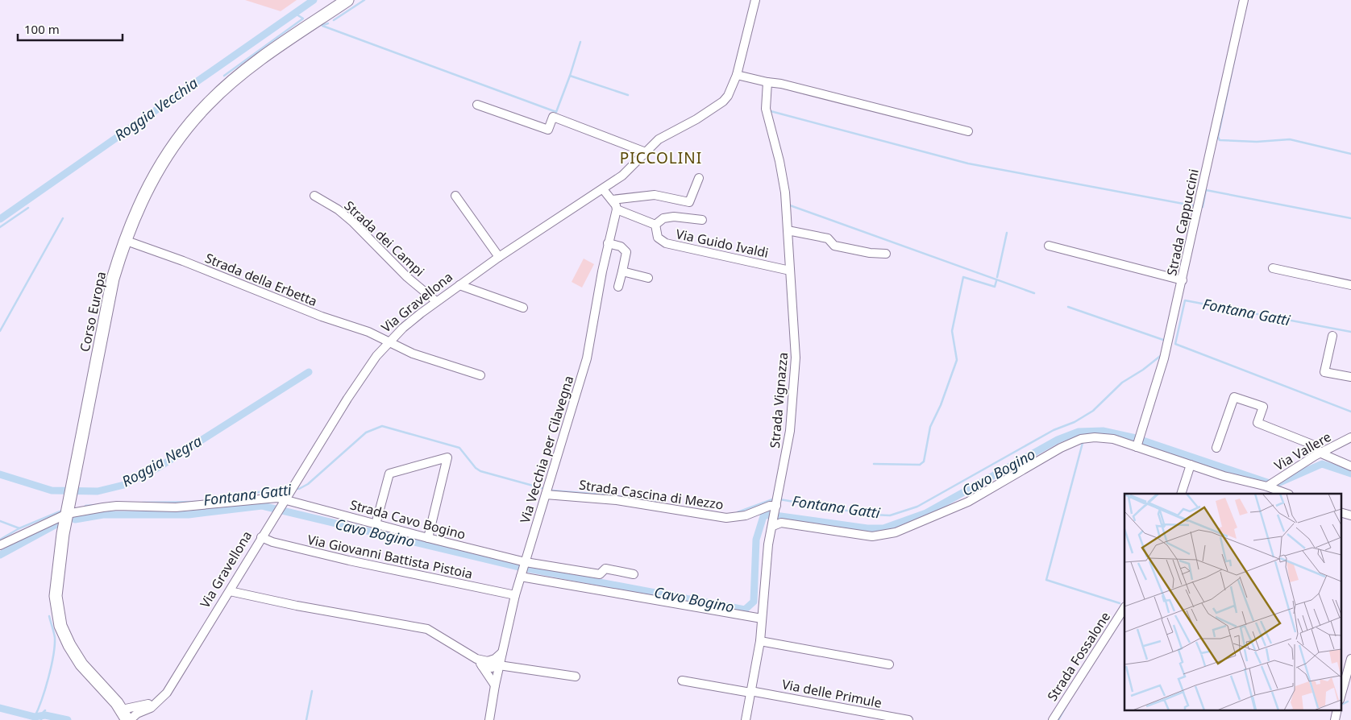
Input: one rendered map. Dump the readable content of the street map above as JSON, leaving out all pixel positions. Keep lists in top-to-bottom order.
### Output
{
  "streets": {
    "main road": ["Corso Europa"],
    "street": [
      "Strada Cappuccini",
      "Strada dei Campi",
      "Via Guido Ivaldi",
      "Strada della Erbetta",
      "Via Gravellona",
      "Strada Vignazza",
      "Via Vecchia per Cilavegna",
      "Via Vallere",
      "Strada Cascina di Mezzo",
      "Strada Cavo Bogino",
      "Via Giovanni Battista Pistoia",
      "Strada Fossalone",
      "Via delle Primule"
    ]
  },
  "crossings": [
    ["Strada Cappuccini", "Strada Cascina di Mezzo"],
    ["Strada dei Campi", "Via Gravellona"],
    ["Via Guido Ivaldi", "Strada Vignazza"],
    ["Strada della Erbetta", "Via Gravellona"],
    ["Strada della Erbetta", "Corso Europa"],
    ["Via Gravellona", "Corso Europa"],
    ["Via Gravellona", "Strada Cavo Bogino"],
    ["Via Gravellona", "Via Giovanni Battista Pistoia"],
    ["Corso Europa", "Strada Cavo Bogino"],
    ["Strada Vignazza", "Strada Cascina di Mezzo"],
    ["Strada Vignazza", "Via delle Primule"],
    ["Via Vecchia per Cilavegna", "Strada Cascina di Mezzo"],
    ["Via Vecchia per Cilavegna", "Strada Cavo Bogino"],
    ["Via Vecchia per Cilavegna", "Via Giovanni Battista Pistoia"],
    ["Via Vallere", "Strada Cascina di Mezzo"]
  ],
  "districts": ["PICCOLINI"],
  "water": [
    "Roggia Vecchia",
    "Fontana Gatti",
    "Roggia Negra",
    "Cavo Bogino"
  ],
  "scale_bar": "100 m"
}
